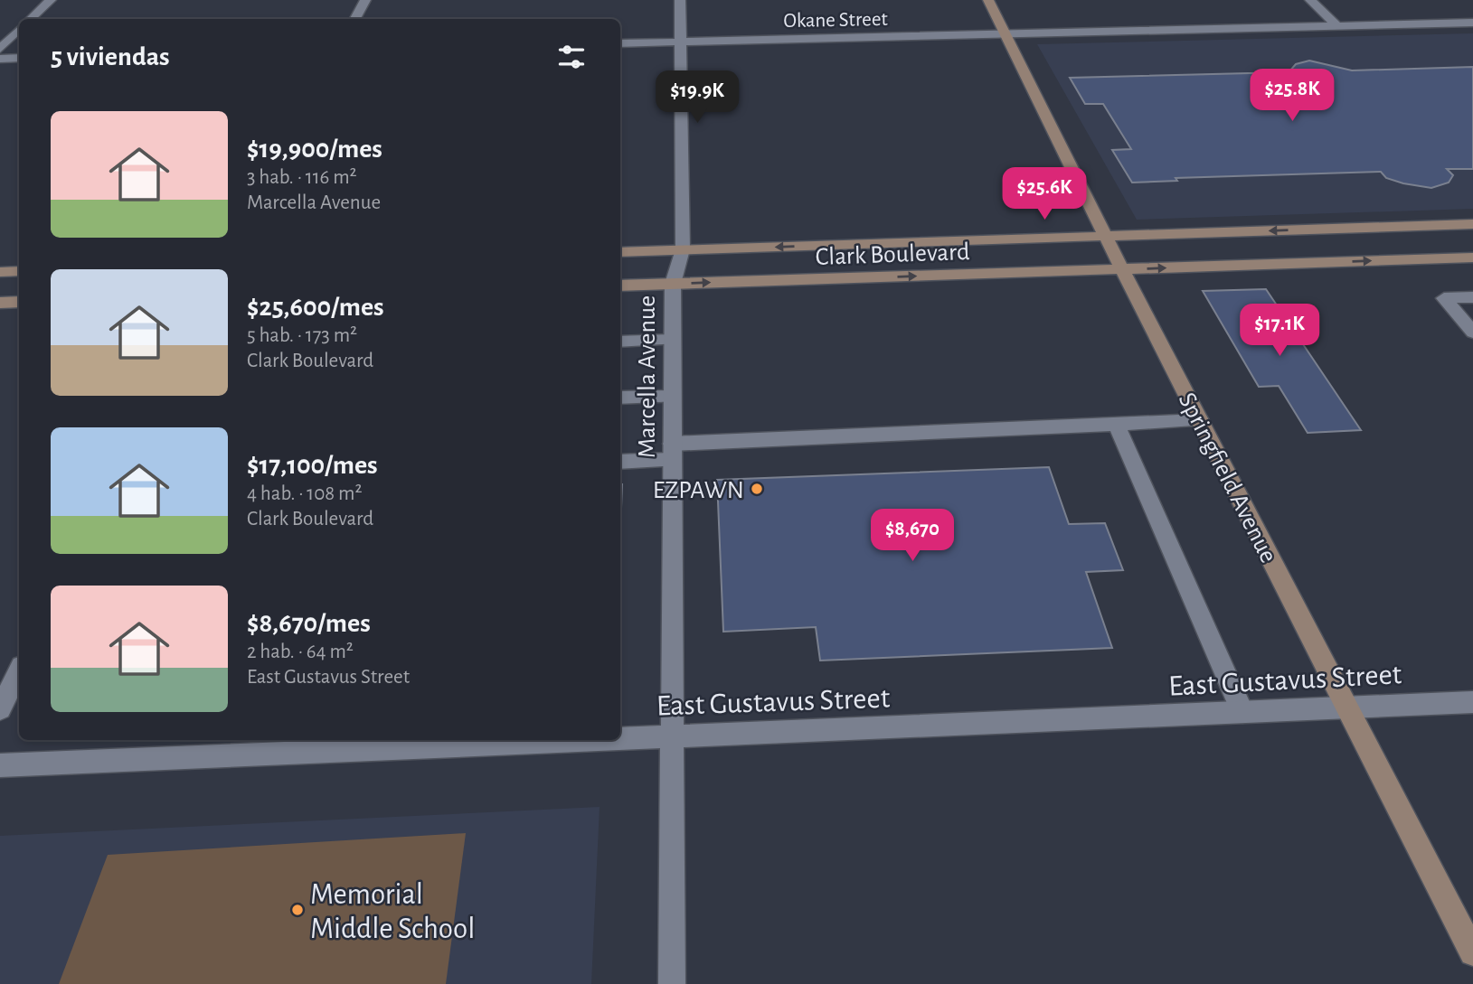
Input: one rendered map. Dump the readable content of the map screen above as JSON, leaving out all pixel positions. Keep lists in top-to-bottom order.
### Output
{
  "streets": {
    "main road": ["Clark Boulevard", "Springfield Avenue"],
    "street": ["Okane Street", "Marcella Avenue", "East Gustavus Street"]
  },
  "crossings": [
    ["Okane Street", "Marcella Avenue"],
    ["Okane Street", "Springfield Avenue"],
    ["Clark Boulevard", "Marcella Avenue"],
    ["Clark Boulevard", "Springfield Avenue"],
    ["Marcella Avenue", "East Gustavus Street"],
    ["Springfield Avenue", "East Gustavus Street"]
  ],
  "places": ["EZPAWN", "Memorial Middle School"],
  "page": {
    "heading": "5 viviendas",
    "price": [
      "$25.8K",
      "$19.9K",
      "$25.6K",
      "$17.1K",
      "$8,670"
    ],
    "list": [
      {
        "name": "$19,900/mes",
        "note": "3 hab. · 116 m² · Marcella Avenue"
      },
      {
        "name": "$25,600/mes",
        "note": "5 hab. · 173 m² · Clark Boulevard"
      },
      {
        "name": "$17,100/mes",
        "note": "4 hab. · 108 m² · Clark Boulevard"
      },
      {
        "name": "$8,670/mes",
        "note": "2 hab. · 64 m² · East Gustavus Street"
      }
    ]
  }
}
